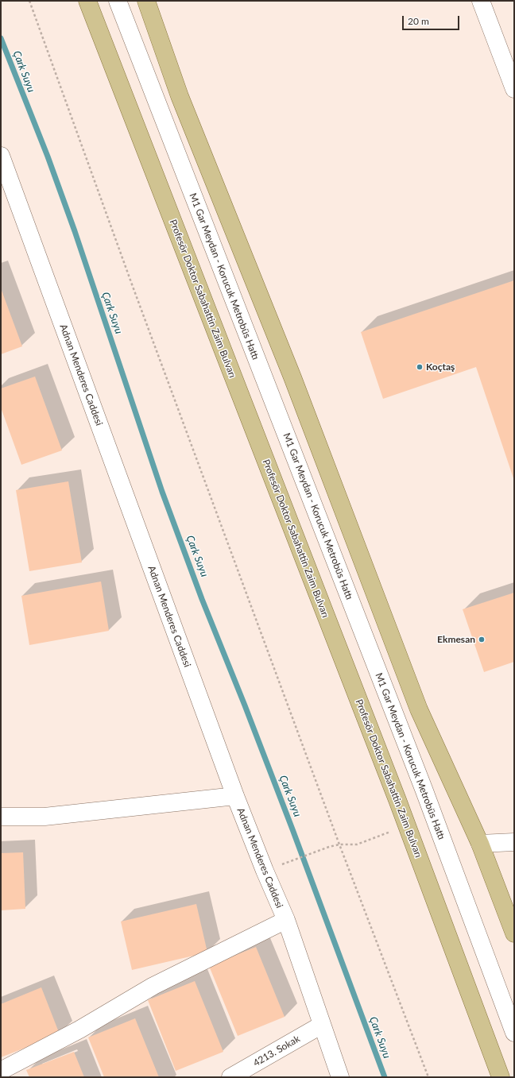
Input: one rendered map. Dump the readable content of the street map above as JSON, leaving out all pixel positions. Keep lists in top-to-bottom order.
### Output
{
  "streets": {
    "main road": ["Profesör Doktor Sabahattin Zaim Bulvarı"],
    "street": ["M1 Gar Meydan - Korucuk Metrobüs Hattı", "Adnan Menderes Caddesi", "4213. Sokak"]
  },
  "crossings": [
    ["Adnan Menderes Caddesi", "4213. Sokak"]
  ],
  "water": ["Çark Suyu"],
  "places": ["Koçtaş", "Ekmesan"],
  "scale_bar": "20 m"
}
